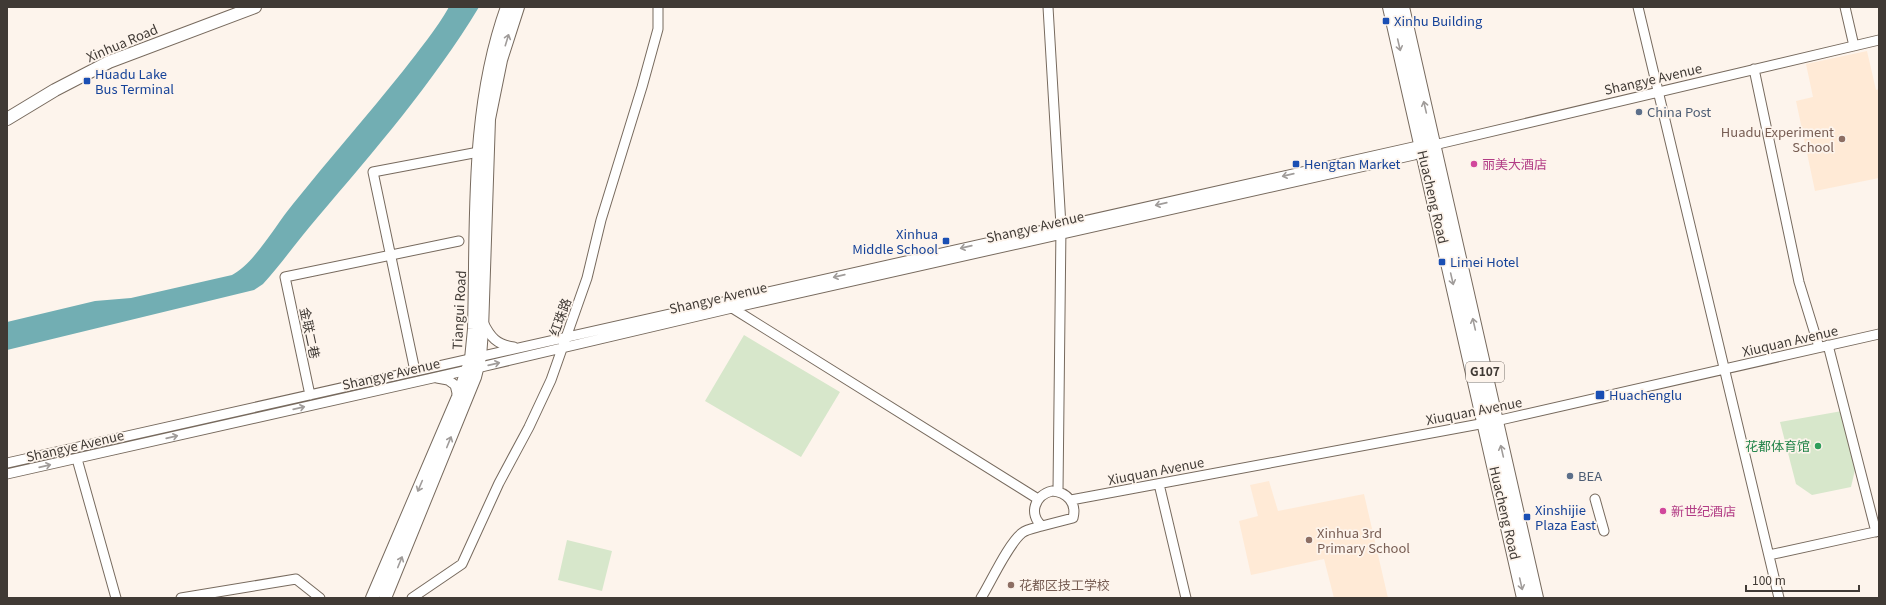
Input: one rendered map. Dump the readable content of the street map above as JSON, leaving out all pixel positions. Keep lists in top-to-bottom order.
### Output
{
  "streets": {
    "highway": ["Huacheng Road", "G107"],
    "main road": ["Xinhua Road", "Tiangui Road"],
    "street": [
      "Shangye Avenue",
      "红珠路",
      "金联二巷",
      "Xiuquan Avenue"
    ]
  },
  "crossings": [
    ["Shangye Avenue", "Huacheng Road"],
    ["Shangye Avenue", "Tiangui Road"],
    ["Shangye Avenue", "红珠路"],
    ["Shangye Avenue", "金联二巷"],
    ["Huacheng Road", "Xiuquan Avenue"]
  ],
  "places": {
    "transit": [
      "Xinhu Building",
      "Huadu Lake Bus Terminal",
      "Hengtan Market",
      "Xinhua Middle School",
      "Limei Hotel",
      "Huachenglu",
      "Xinshijie Plaza East"
    ],
    "other": [
      "China Post",
      "Huadu Experiment School",
      "丽美大酒店",
      "花都体育馆",
      "BEA",
      "新世纪酒店",
      "Xinhua 3rd Primary School",
      "花都区技工学校"
    ]
  },
  "scale_bar": "100 m"
}
